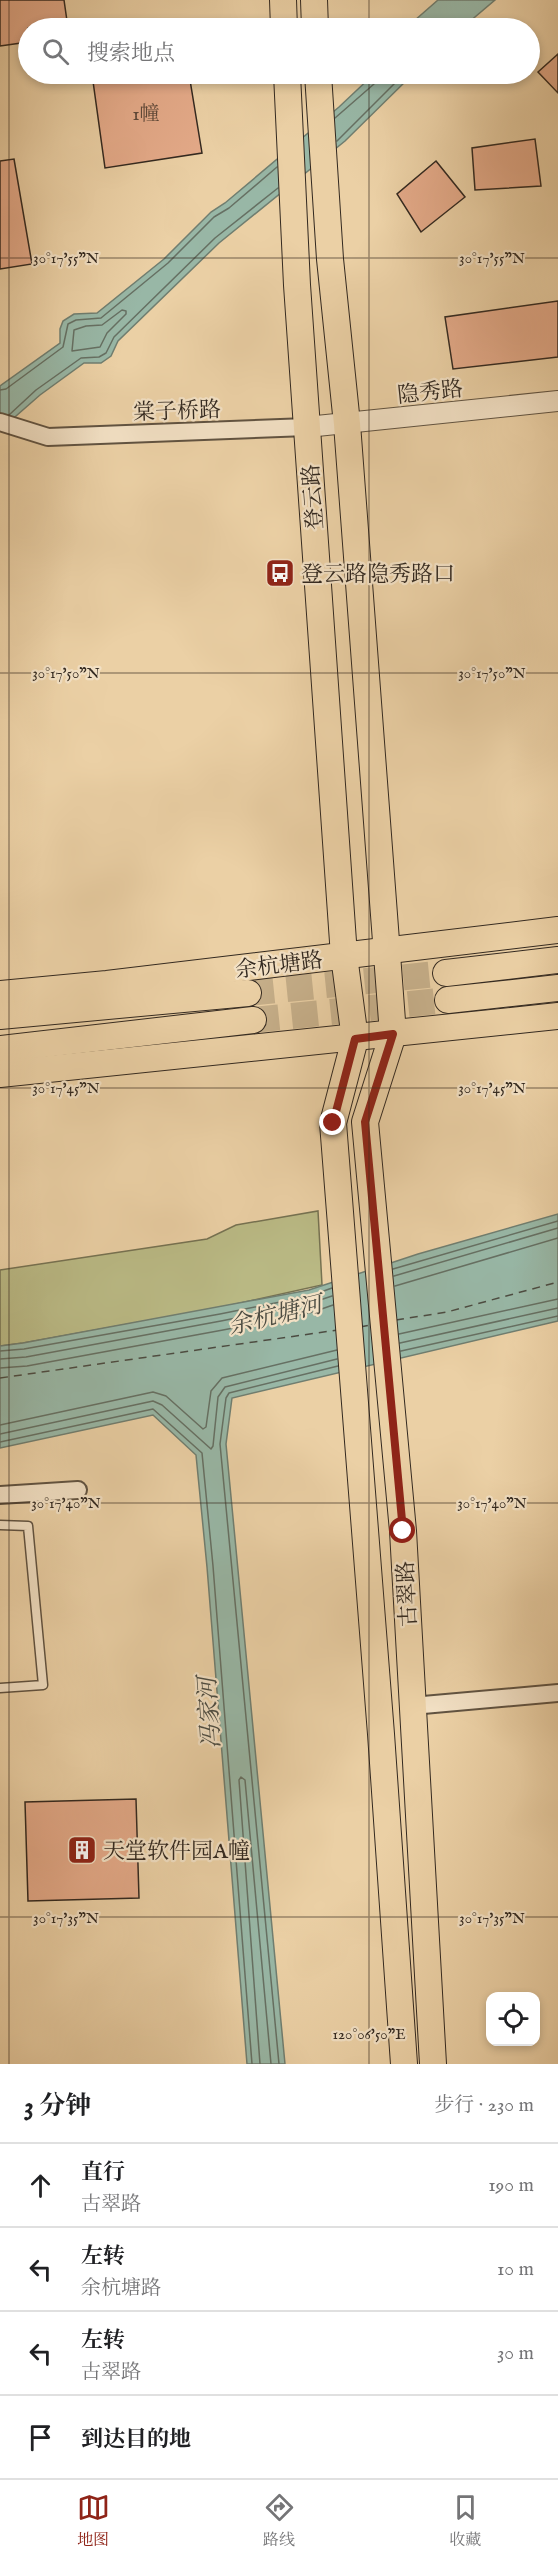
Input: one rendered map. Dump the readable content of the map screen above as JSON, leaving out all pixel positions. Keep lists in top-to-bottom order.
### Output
{
  "streets": {
    "main road": ["登云路", "余杭塘路", "古翠路"],
    "street": ["隐秀路", "棠子桥路"]
  },
  "crossings": [
    ["隐秀路", "棠子桥路"],
    ["隐秀路", "登云路"],
    ["棠子桥路", "登云路"],
    ["登云路", "余杭塘路"],
    ["登云路", "古翠路"],
    ["余杭塘路", "古翠路"]
  ],
  "water": ["余杭塘河", "冯家河"],
  "places": {
    "bus stop": ["登云路隐秀路口"],
    "building": ["天堂软件园A幢"]
  },
  "house_numbers": ["1幢"],
  "page": {
    "search": "搜索地点",
    "heading": ["3 分钟", "步行 · 230 m"],
    "list": [
      ["直行", "古翠路", "190 m"],
      ["左转", "余杭塘路", "10 m"],
      ["左转", "古翠路", "30 m"],
      "到达目的地"
    ],
    "nav": ["地图", "路线", "收藏"]
  },
  "coordinates": [
    "30°17'55\"N",
    "30°17'50\"N",
    "30°17'45\"N",
    "30°17'40\"N",
    "30°17'35\"N",
    "120°06'50\"E"
  ]
}
